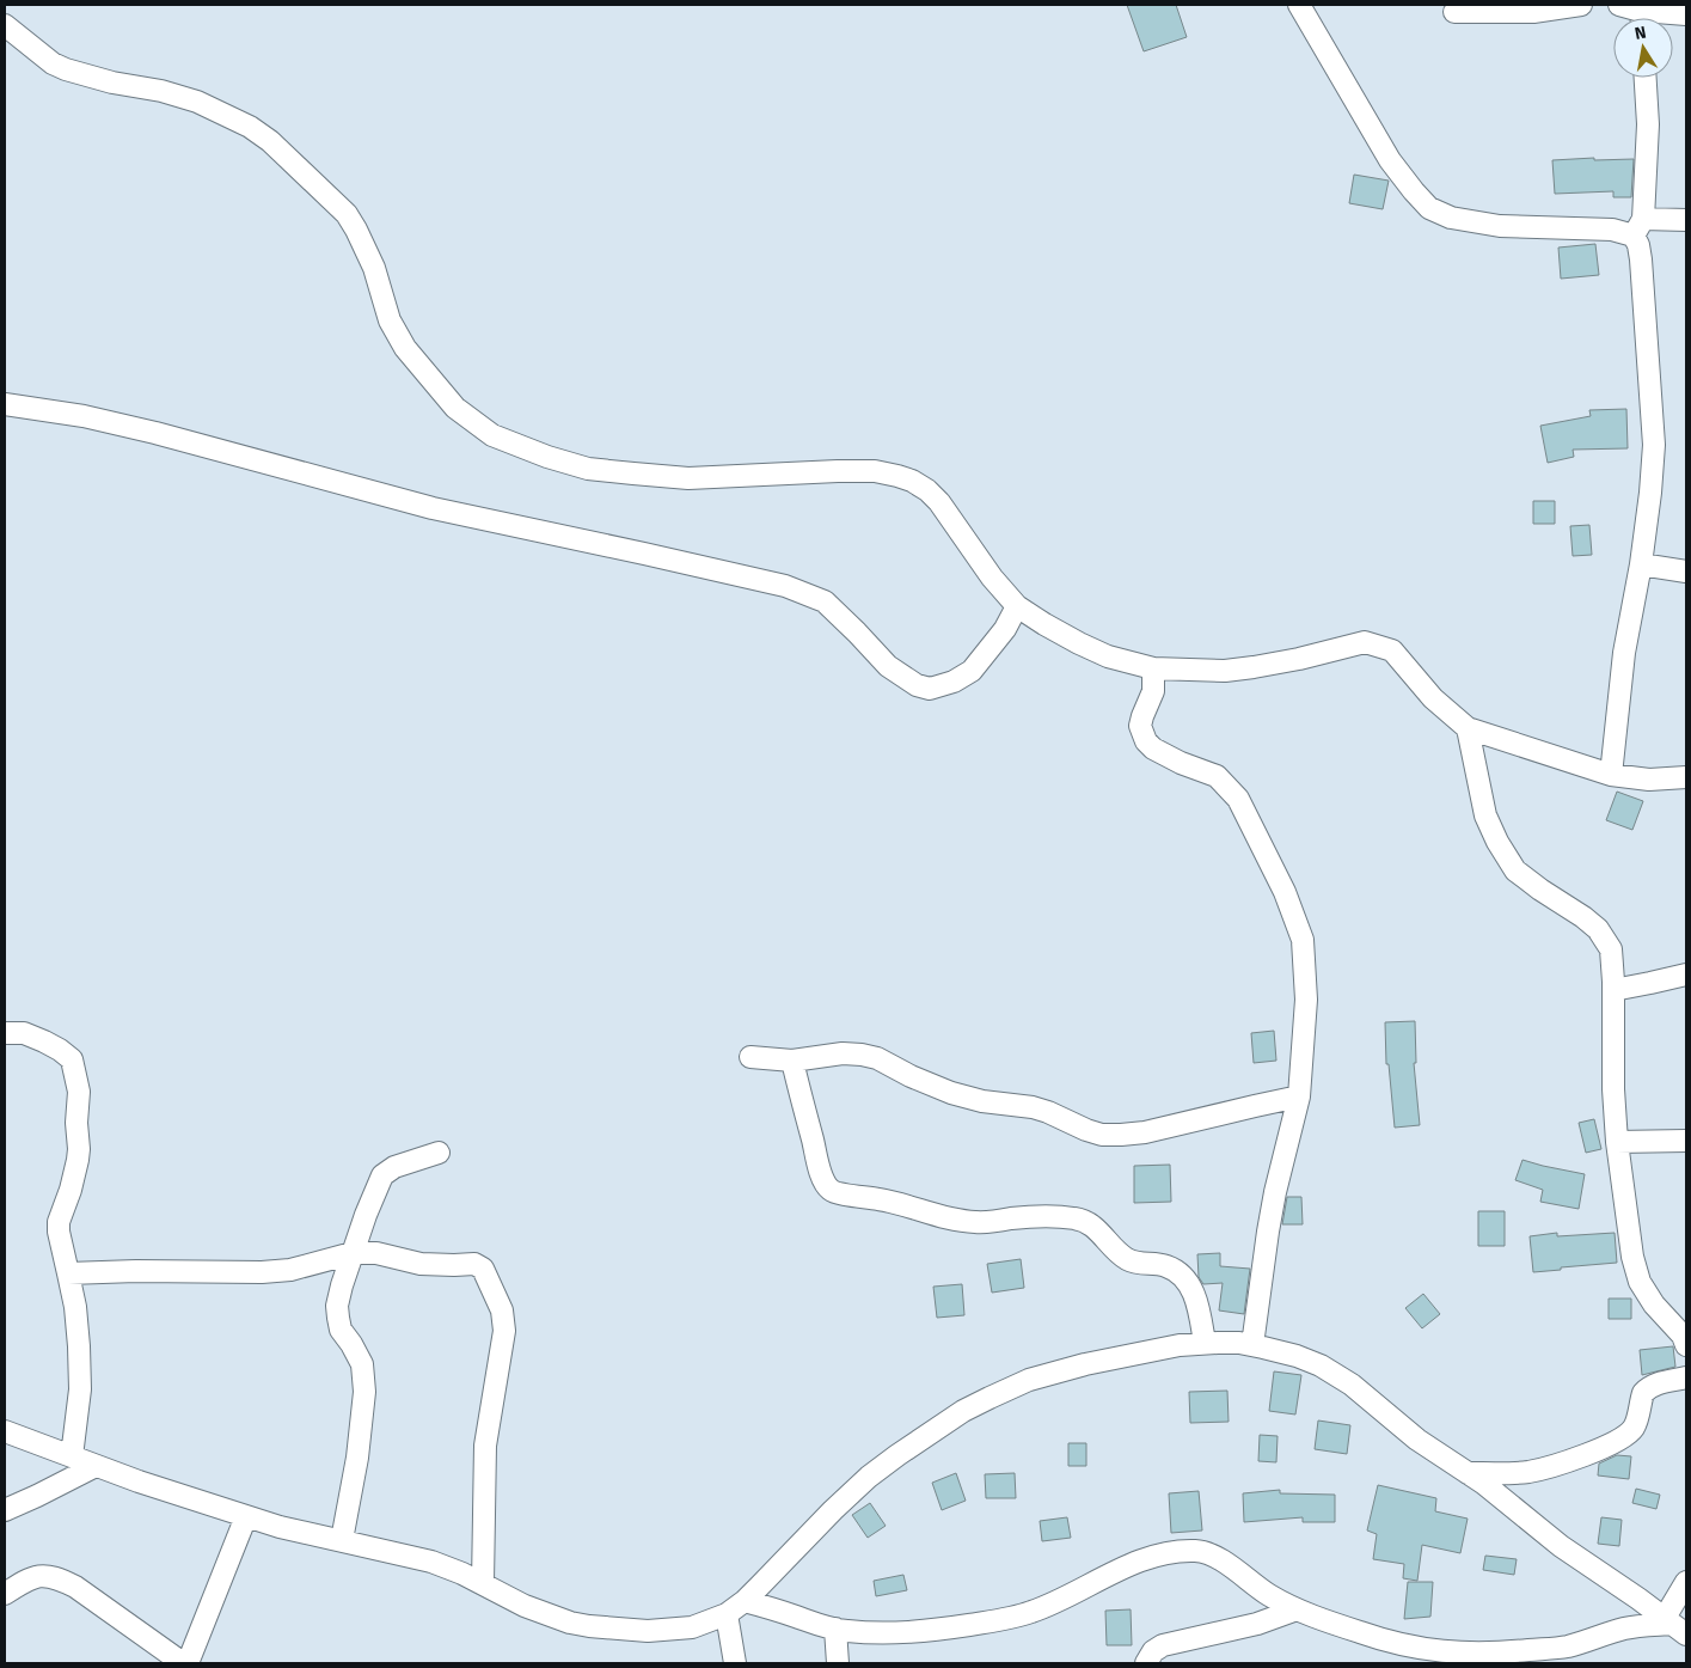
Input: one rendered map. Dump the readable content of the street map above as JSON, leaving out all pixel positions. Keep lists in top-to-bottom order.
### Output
{
  "north": "top"
}
